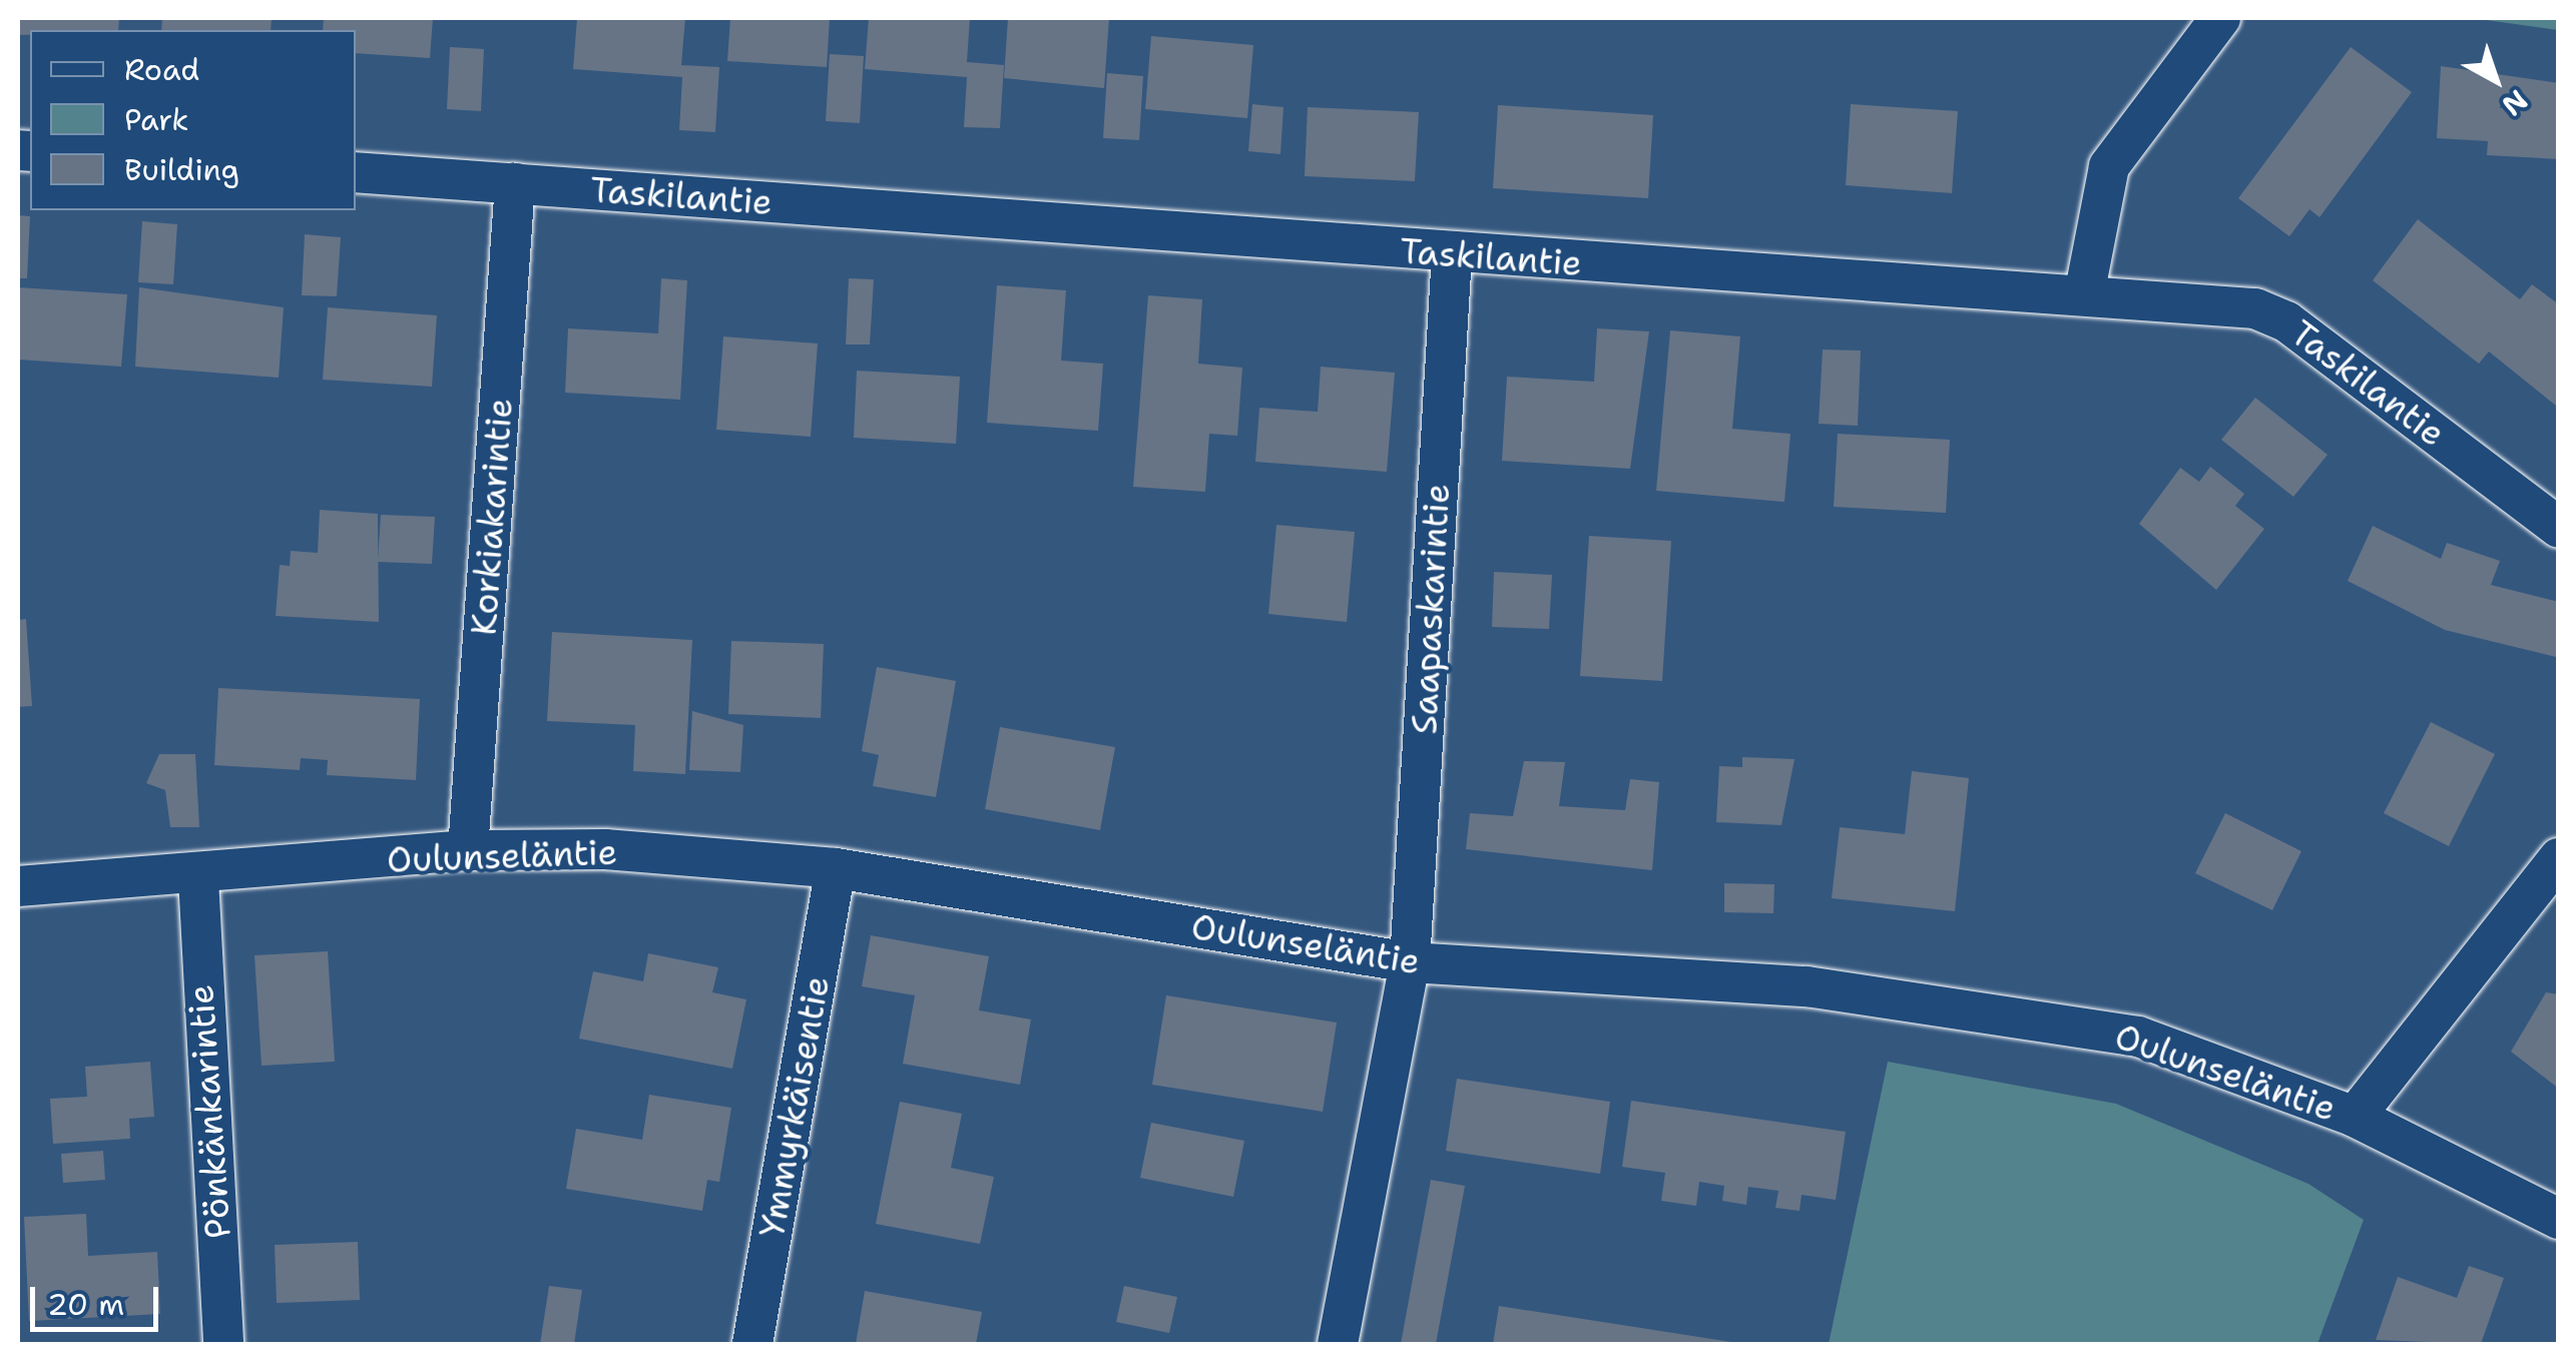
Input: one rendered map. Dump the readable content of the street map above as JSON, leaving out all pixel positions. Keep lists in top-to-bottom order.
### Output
{
  "streets": {
    "street": [
      "Taskilantie",
      "Korkiakarintie",
      "Saapaskarintie",
      "Oulunseläntie",
      "Ymmyrkäisentie",
      "Pönkänkarintie"
    ]
  },
  "crossings": [
    ["Taskilantie", "Korkiakarintie"],
    ["Taskilantie", "Saapaskarintie"],
    ["Korkiakarintie", "Oulunseläntie"],
    ["Saapaskarintie", "Oulunseläntie"],
    ["Oulunseläntie", "Ymmyrkäisentie"],
    ["Oulunseläntie", "Pönkänkarintie"]
  ],
  "legend": ["Road", "Park", "Building"],
  "scale_bar": "20 m",
  "north": "bottom right"
}
